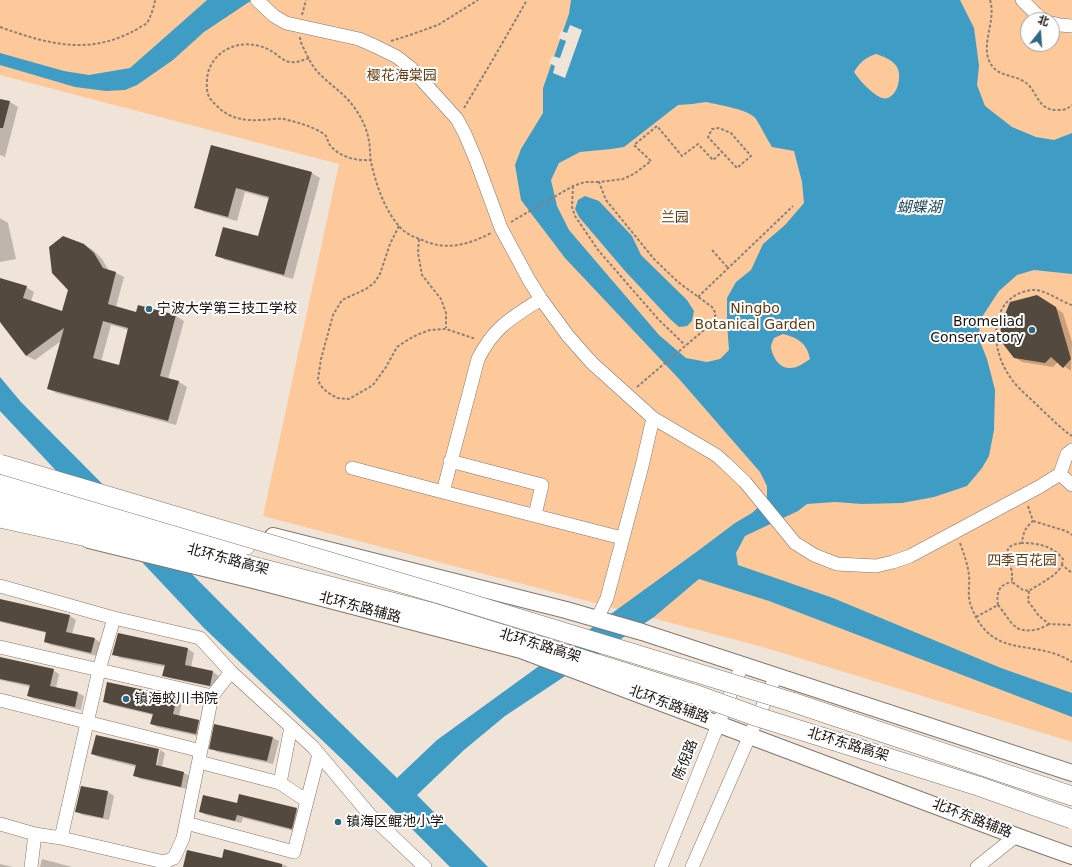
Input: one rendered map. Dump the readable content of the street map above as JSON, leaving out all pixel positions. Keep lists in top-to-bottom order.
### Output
{
  "streets": {
    "highway": ["北环东路高架"],
    "main road": ["北环东路辅路"],
    "street": ["陈倪路"]
  },
  "crossings": [
    ["北环东路辅路", "陈倪路"]
  ],
  "water": ["蝴蝶湖"],
  "parks": [
    "樱花海棠园",
    "兰园",
    "Ningbo Botanical Garden",
    "四季百花园"
  ],
  "places": [
    "宁波大学第三技工学校",
    "Bromeliad Conservatory",
    "镇海蛟川书院",
    "镇海区鲲池小学"
  ],
  "north": "top"
}
